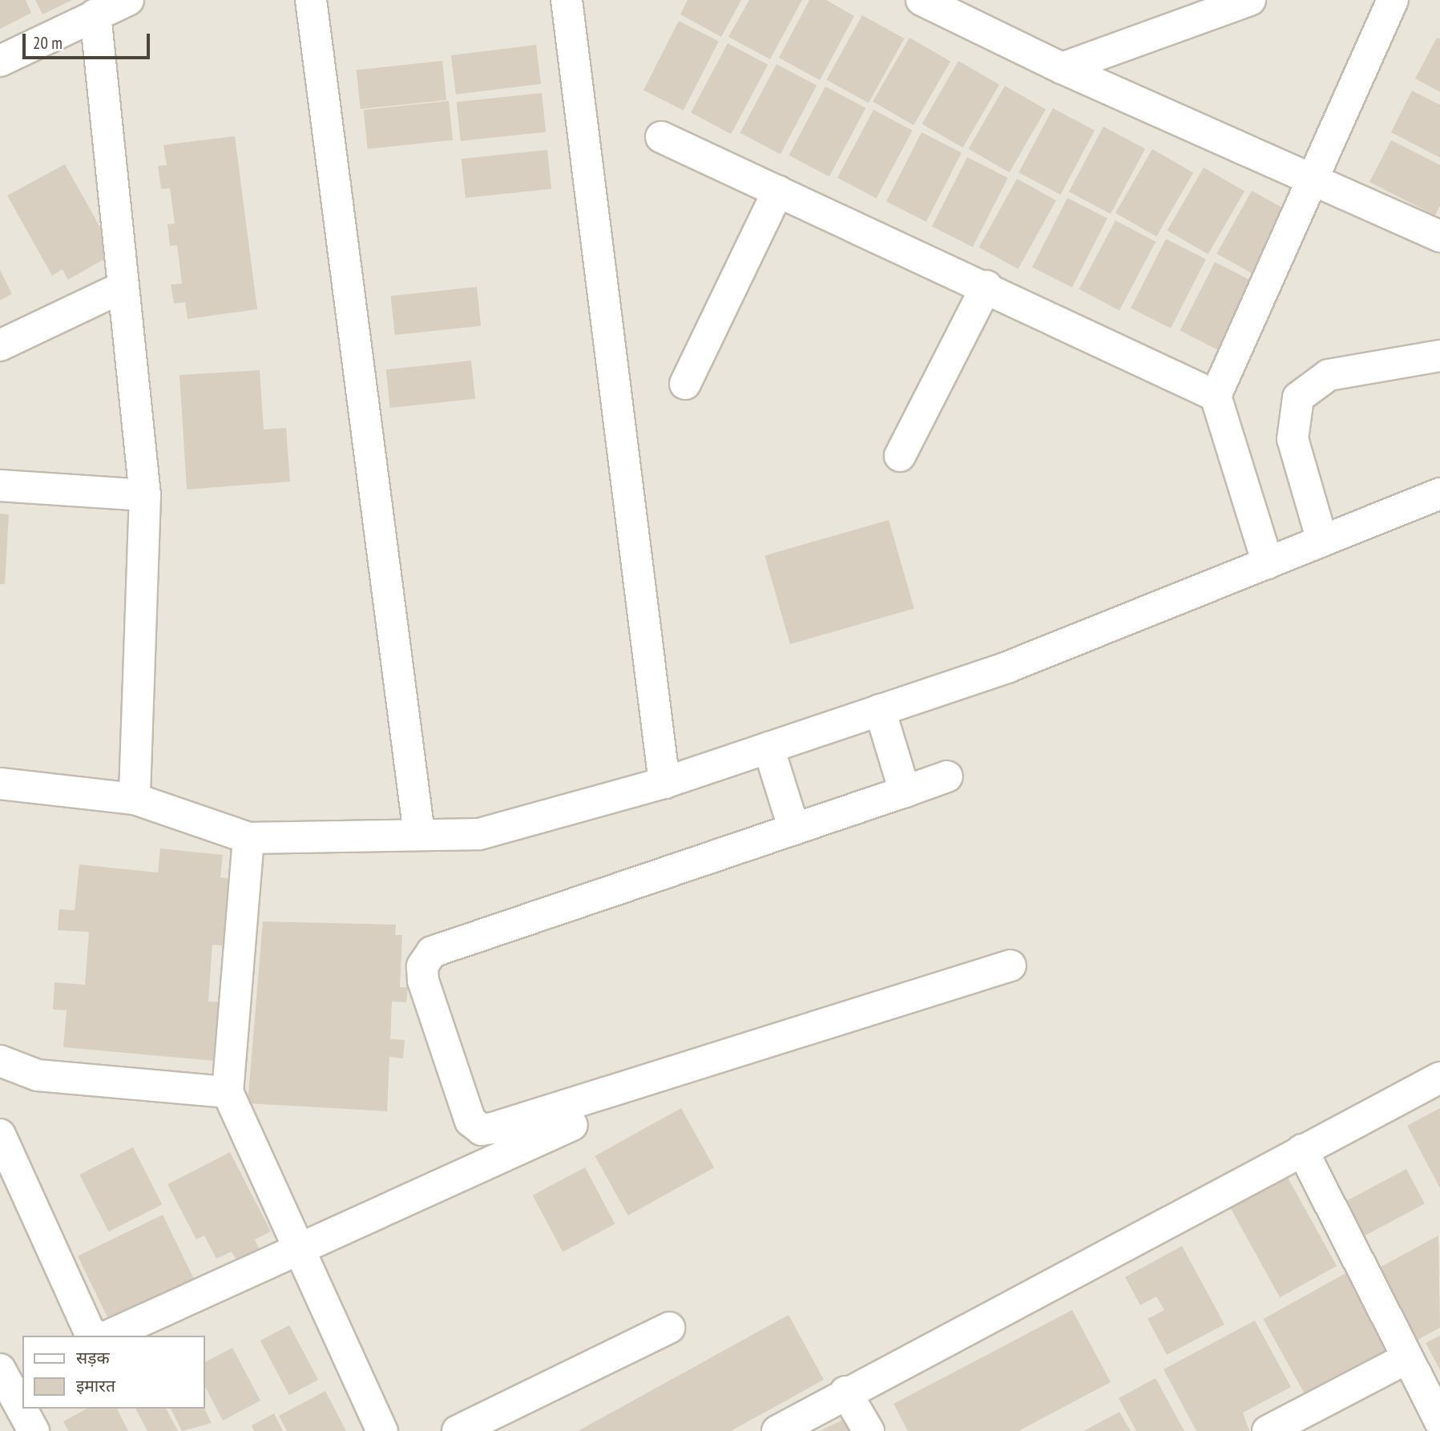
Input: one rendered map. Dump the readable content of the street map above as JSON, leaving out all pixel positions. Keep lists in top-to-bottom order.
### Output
{
  "legend": ["सड़क", "इमारत"],
  "scale_bar": "20 m"
}
